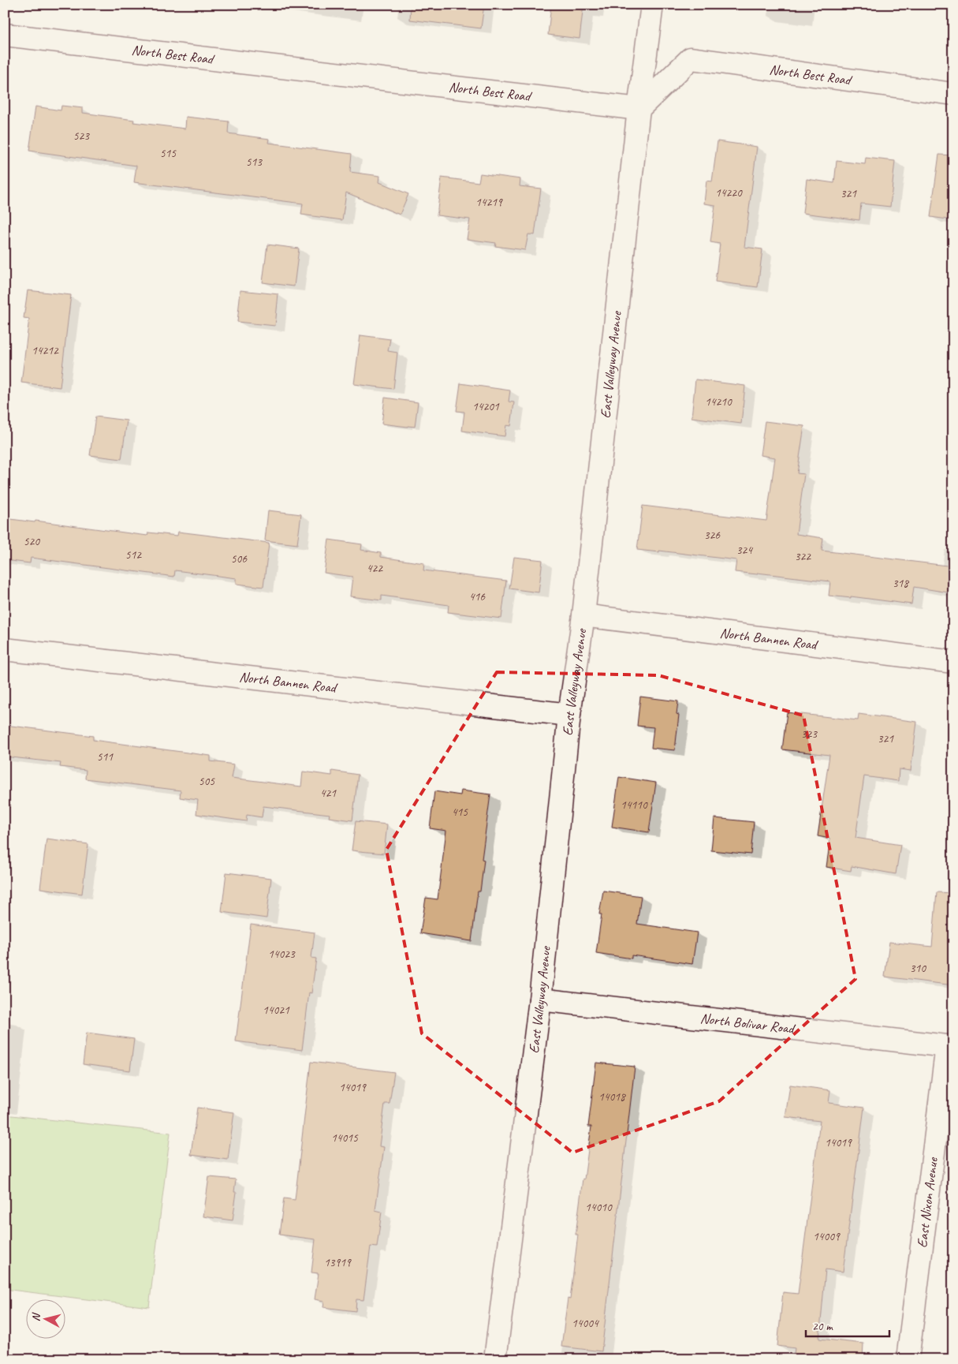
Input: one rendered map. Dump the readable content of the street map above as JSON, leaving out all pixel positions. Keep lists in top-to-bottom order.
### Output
{
  "streets": {
    "street": [
      "North Best Road",
      "East Valleyway Avenue",
      "North Bannen Road",
      "North Bolivar Road",
      "East Nixon Avenue"
    ]
  },
  "crossings": [
    ["North Best Road", "East Valleyway Avenue"],
    ["East Valleyway Avenue", "North Bannen Road"],
    ["East Valleyway Avenue", "North Bolivar Road"],
    ["North Bolivar Road", "East Nixon Avenue"]
  ],
  "house_numbers": [
    "523",
    "515",
    "513",
    "14220",
    "321",
    "14219",
    "14212",
    "14210",
    "14201",
    "326",
    "520",
    "324",
    "512",
    "322",
    "506",
    "422",
    "318",
    "416",
    "323",
    "321",
    "511",
    "505",
    "421",
    "14110",
    "415",
    "14023",
    "310",
    "14021",
    "14019",
    "14018",
    "14015",
    "14019",
    "14010",
    "14009",
    "13919",
    "14004"
  ],
  "scale_bar": "20 m",
  "north": "left"
}
